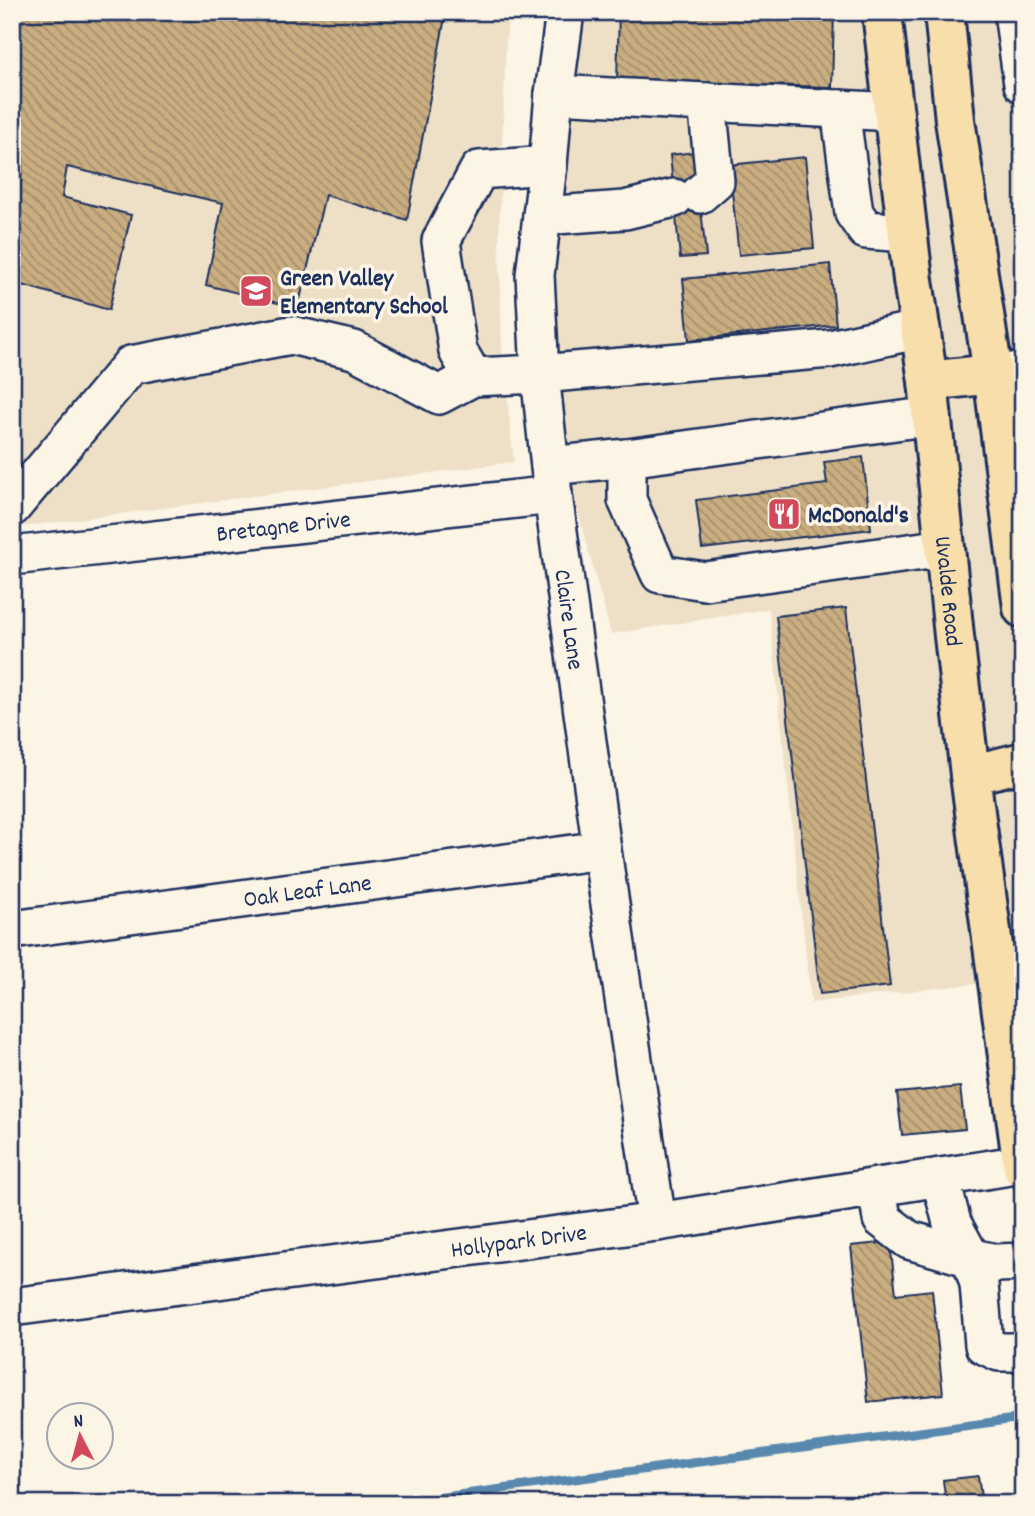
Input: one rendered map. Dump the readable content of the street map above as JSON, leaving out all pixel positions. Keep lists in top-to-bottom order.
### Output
{
  "streets": {
    "main road": ["Uvalde Road"],
    "street": [
      "Bretagne Drive",
      "Claire Lane",
      "Oak Leaf Lane",
      "Hollypark Drive"
    ]
  },
  "crossings": [
    ["Bretagne Drive", "Uvalde Road"],
    ["Bretagne Drive", "Claire Lane"],
    ["Uvalde Road", "Hollypark Drive"],
    ["Claire Lane", "Oak Leaf Lane"],
    ["Claire Lane", "Hollypark Drive"]
  ],
  "places": {
    "school or university": ["Green Valley Elementary School"],
    "restaurant": ["McDonald's"]
  },
  "north": "top"
}
